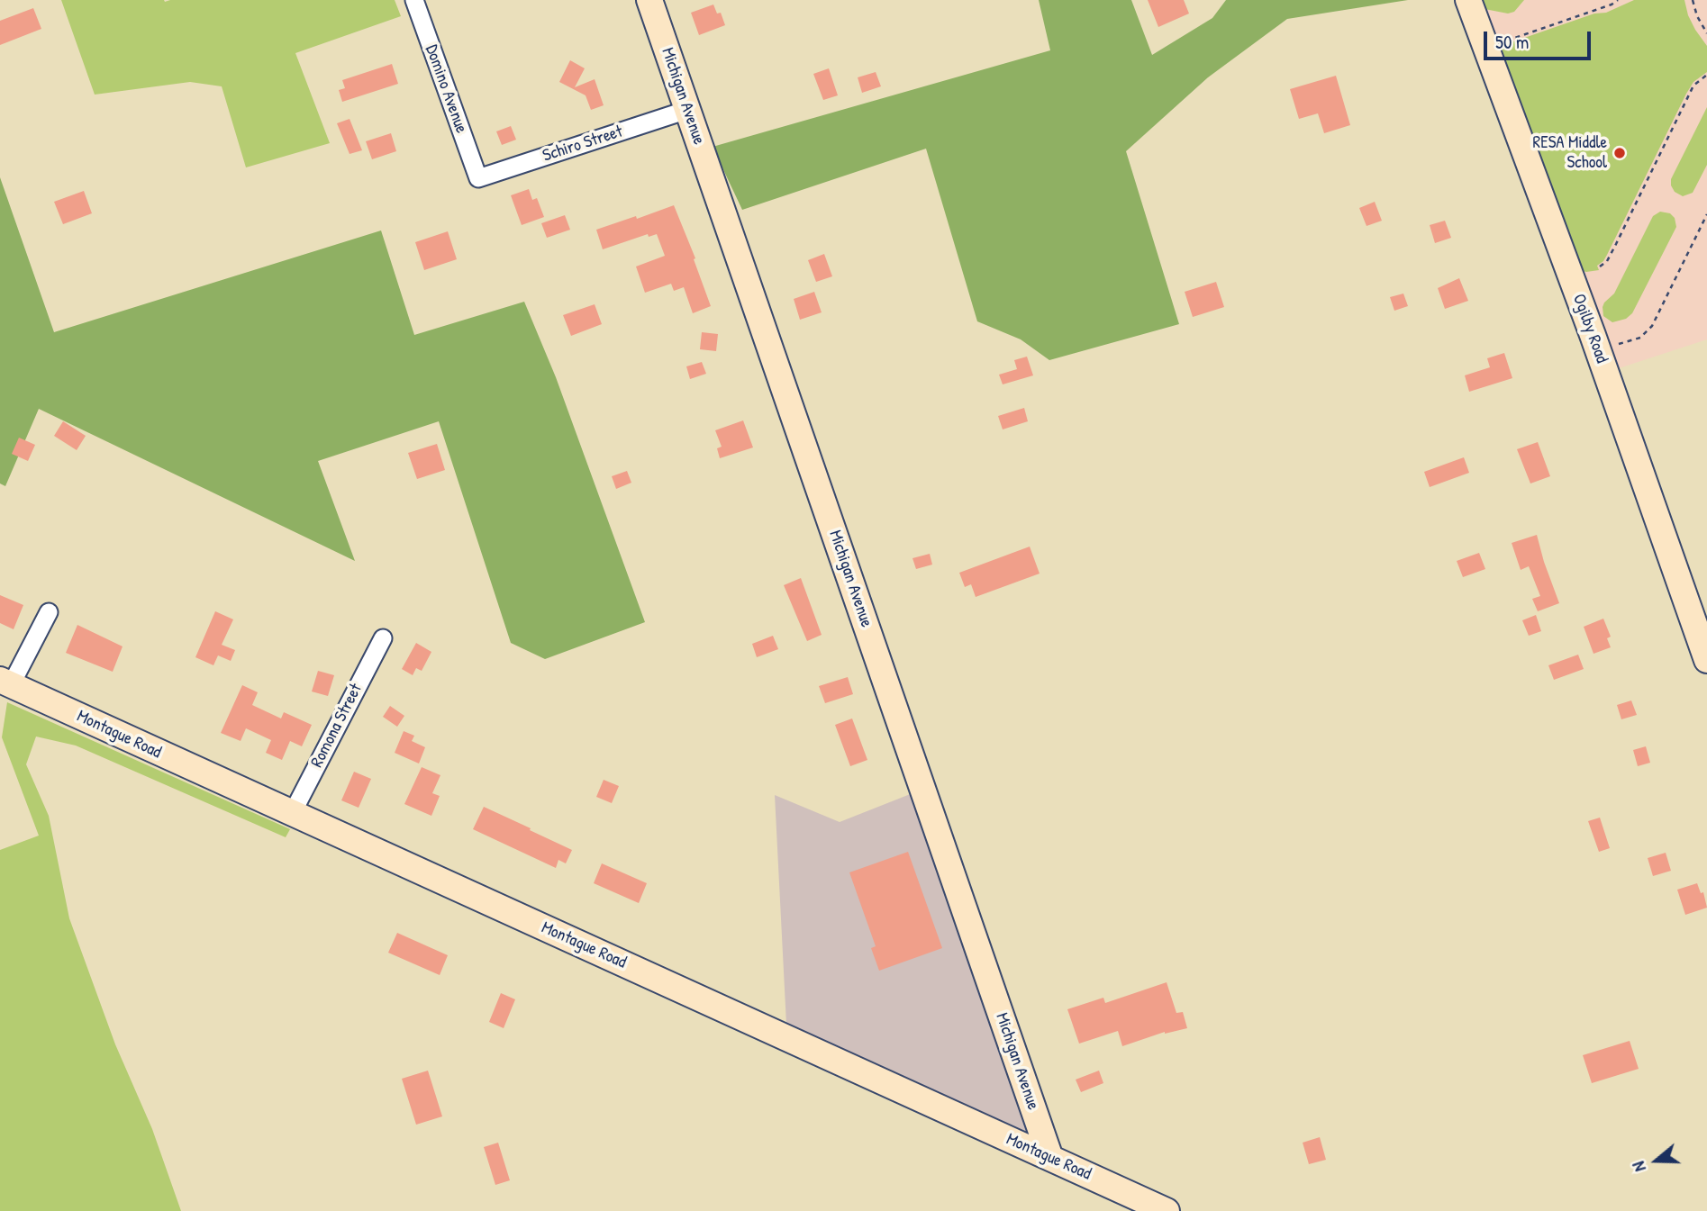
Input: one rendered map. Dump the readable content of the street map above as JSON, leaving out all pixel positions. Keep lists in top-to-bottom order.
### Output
{
  "streets": {
    "street": [
      "Domino Avenue",
      "Michigan Avenue",
      "Schiro Street",
      "Ogilby Road",
      "Romona Street",
      "Montague Road"
    ]
  },
  "crossings": [
    ["Domino Avenue", "Schiro Street"],
    ["Michigan Avenue", "Schiro Street"],
    ["Michigan Avenue", "Montague Road"],
    ["Romona Street", "Montague Road"]
  ],
  "places": ["RESA Middle School"],
  "scale_bar": "50 m",
  "north": "left"
}
